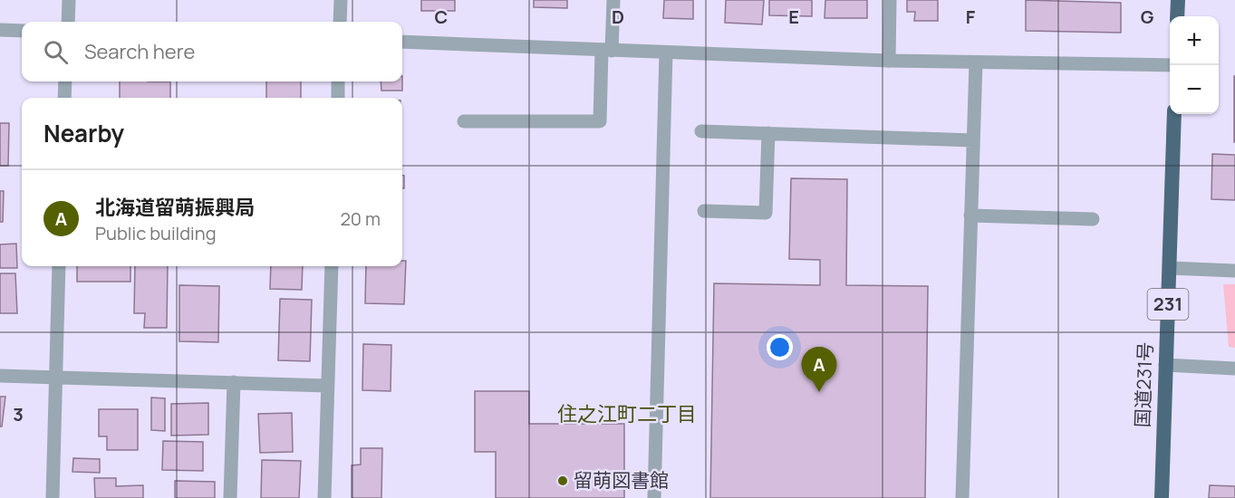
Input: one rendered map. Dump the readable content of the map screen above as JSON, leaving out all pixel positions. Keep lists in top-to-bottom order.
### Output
{
  "streets": {
    "highway": ["231", "国道231号"]
  },
  "districts": ["住之江町二丁目"],
  "places": ["留萌図書館"],
  "page": {
    "map_buttons": ["+", "−"],
    "search": "Search here",
    "heading": "Nearby",
    "list": [
      {
        "mark": "A",
        "name": "北海道留萌振興局",
        "note": "Public building",
        "value": "20 m"
      }
    ],
    "pins": "A"
  },
  "grid": {
    "columns": [
      "C",
      "D",
      "E",
      "F",
      "G"
    ],
    "rows": ["3"]
  }
}
